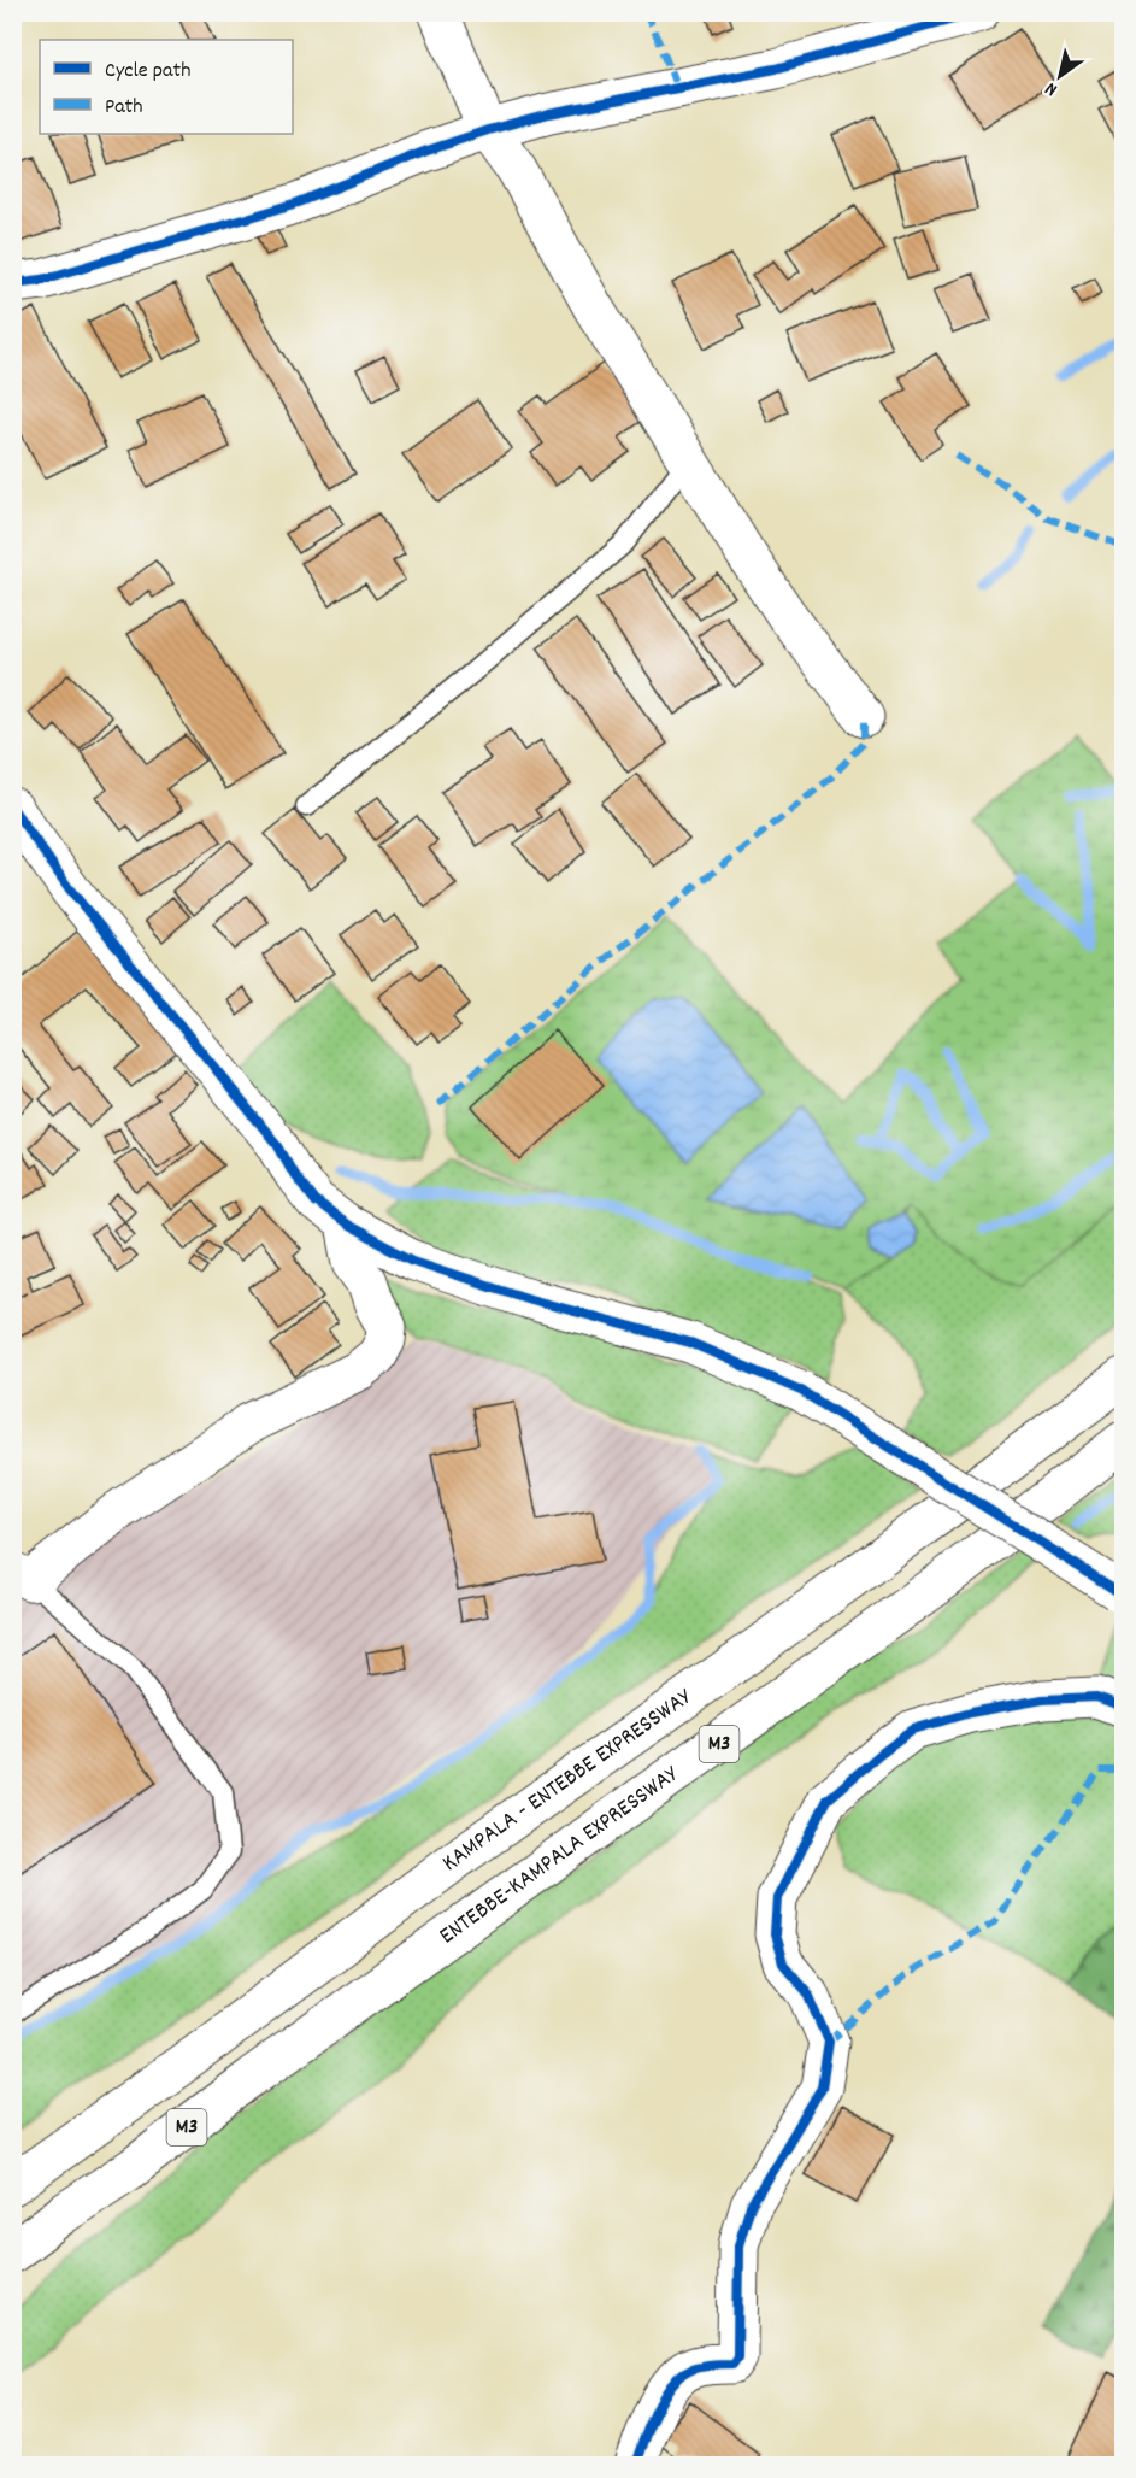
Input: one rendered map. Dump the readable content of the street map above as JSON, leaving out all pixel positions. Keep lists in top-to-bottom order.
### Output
{
  "streets": {
    "main road": ["M3", "KAMPALA - ENTEBBE EXPRESSWAY", "ENTEBBE-KAMPALA EXPRESSWAY"]
  },
  "crossings": [
    ["M3", "ENTEBBE-KAMPALA EXPRESSWAY"]
  ],
  "legend": ["Cycle path", "Path"],
  "north": "bottom left"
}
